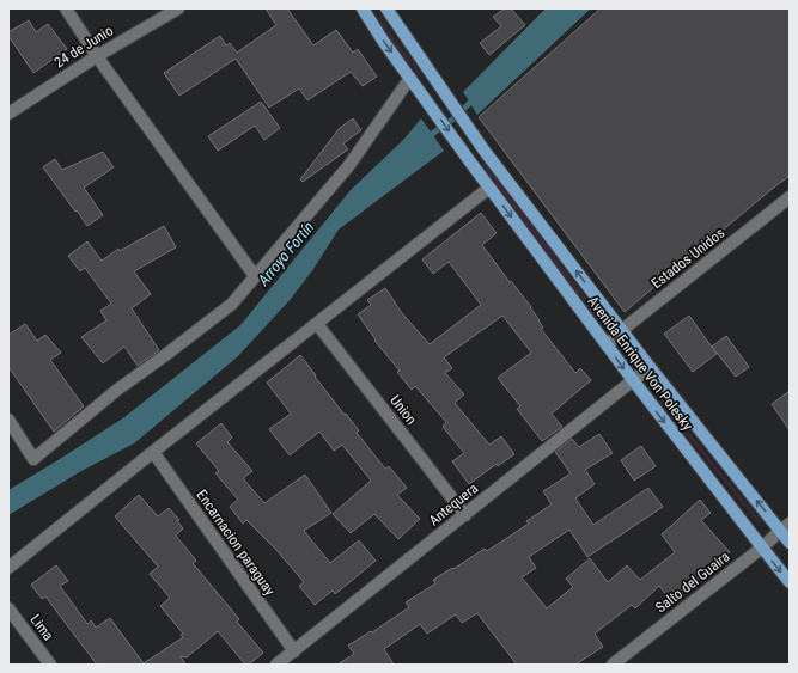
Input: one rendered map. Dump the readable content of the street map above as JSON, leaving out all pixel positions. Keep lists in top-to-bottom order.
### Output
{
  "streets": {
    "main road": ["Avenida Enrique Von Polesky"],
    "street": [
      "24 de Junio",
      "Estados Unidos",
      "Union",
      "Antequera",
      "Encarnacion paraguay",
      "Salto del Guaira",
      "Lima"
    ]
  },
  "crossings": [
    ["Estados Unidos", "Avenida Enrique Von Polesky"],
    ["Avenida Enrique Von Polesky", "Antequera"],
    ["Avenida Enrique Von Polesky", "Salto del Guaira"],
    ["Union", "Antequera"],
    ["Antequera", "Encarnacion paraguay"]
  ],
  "water": ["Arroyo Fortín"]
}
